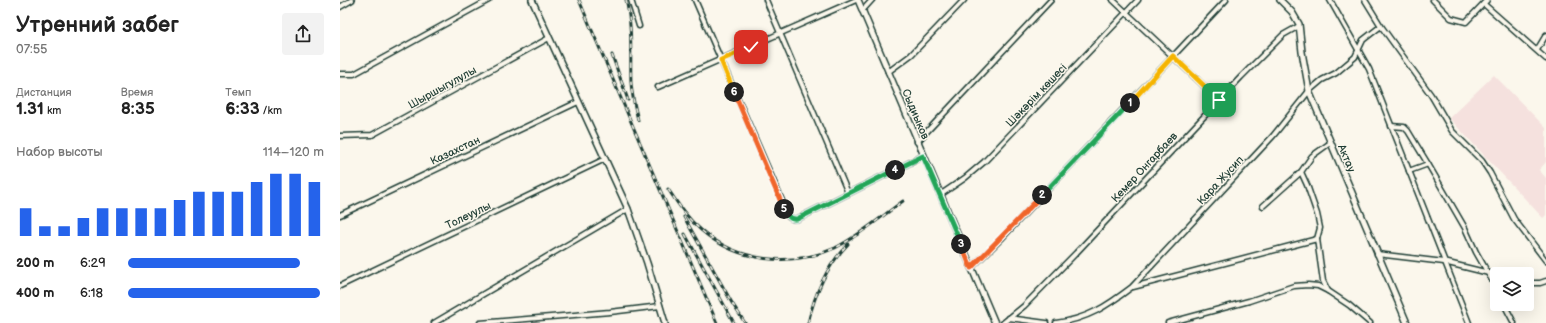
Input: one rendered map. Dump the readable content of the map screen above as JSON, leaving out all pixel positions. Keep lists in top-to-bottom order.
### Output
{
  "streets": {
    "street": [
      "Шыршыгулулы",
      "Шәкәрім көшесі",
      "Сыдиыков",
      "Казахстан",
      "Актау",
      "Кемер Онгарбаев",
      "Кара Жусип",
      "Толеуулы"
    ]
  },
  "crossings": [
    ["Шәкәрім көшесі", "Сыдиыков"],
    ["Актау", "Кемер Онгарбаев"],
    ["Актау", "Кара Жусип"]
  ],
  "page": {
    "heading": ["Утренний забег", "07:55"],
    "stats": [
      ["Дистанция", "1.31 km"],
      ["Время", "8:35"],
      ["Темп", "6:33 /km"]
    ],
    "pins": [
      "6",
      "1",
      "4",
      "2",
      "5",
      "3"
    ],
    "chart": ["Набор высоты", "114–120 m"],
    "list": [
      {
        "name": "200 m",
        "note": "6:29"
      },
      {
        "name": "400 m",
        "note": "6:18"
      }
    ]
  }
}
